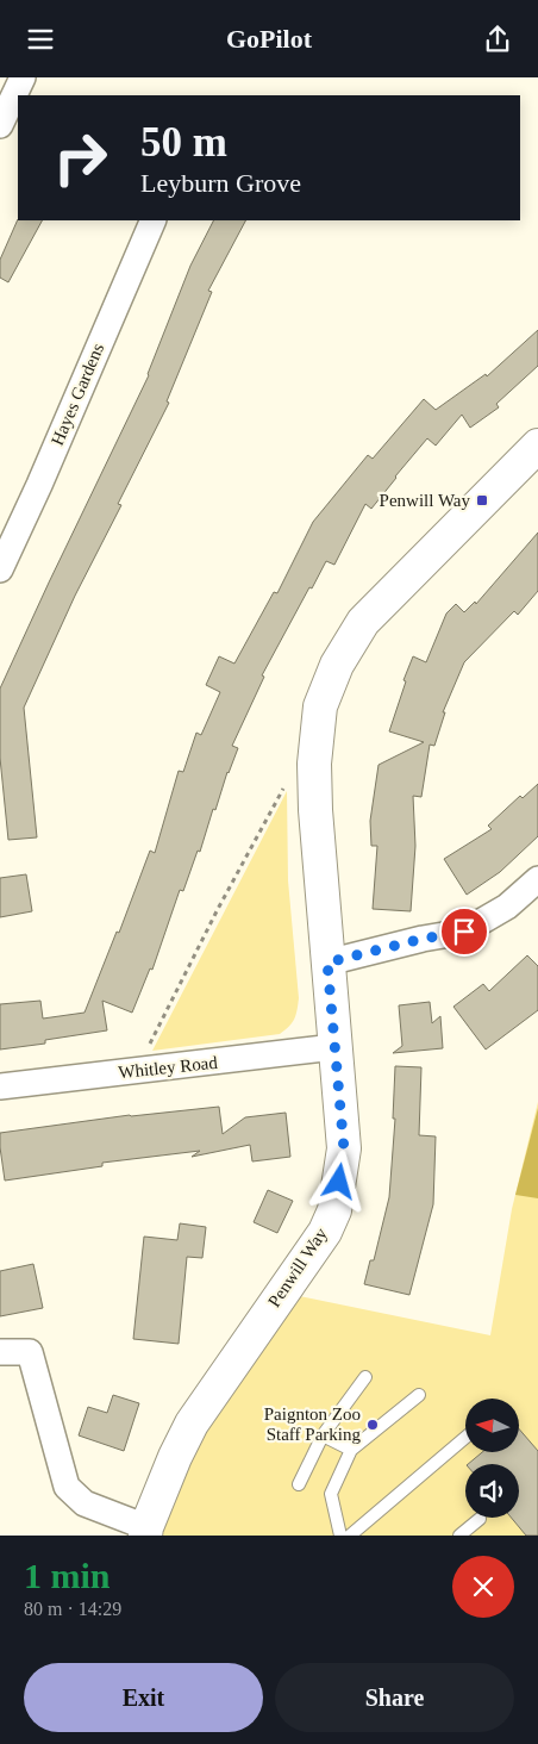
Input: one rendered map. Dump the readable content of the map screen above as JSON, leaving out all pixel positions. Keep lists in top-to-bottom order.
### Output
{
  "streets": {
    "street": ["Hayes Gardens", "Whitley Road", "Penwill Way"]
  },
  "crossings": [
    ["Whitley Road", "Penwill Way"]
  ],
  "places": {
    "transit": ["Penwill Way"],
    "other": ["Paignton Zoo Staff Parking"]
  },
  "north": "left",
  "page": {
    "header": "GoPilot",
    "turn": ["50 m", "Leyburn Grove"],
    "heading": ["1 min", "80 m · 14:29"],
    "buttons": ["Exit", "Share"]
  }
}
